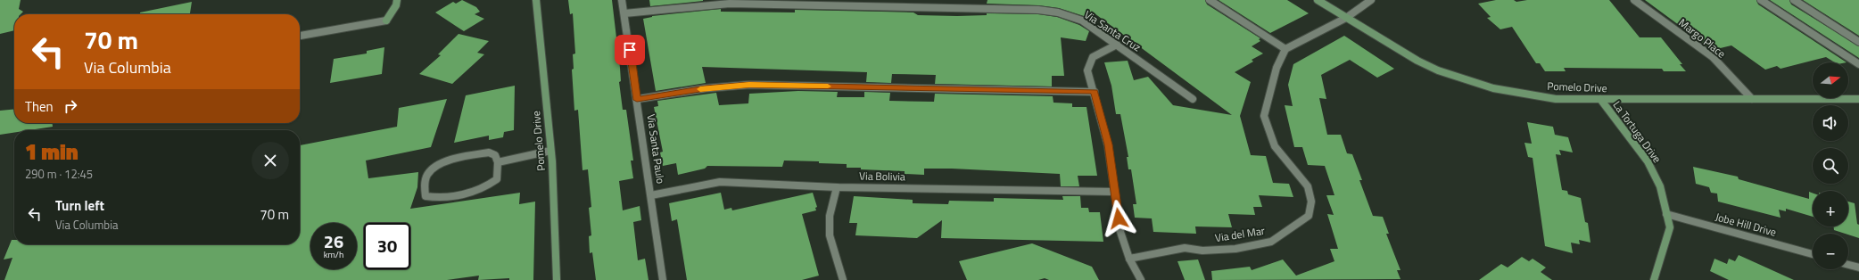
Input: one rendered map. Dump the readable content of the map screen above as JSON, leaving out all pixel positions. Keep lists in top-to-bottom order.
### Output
{
  "streets": {
    "street": [
      "Via Santa Cruz",
      "Margo Place",
      "Pomelo Drive",
      "La Tortuga Drive",
      "Via Santa Paulo",
      "Via Bolivia",
      "Jobe Hill Drive",
      "Via del Mar"
    ]
  },
  "crossings": [
    ["Via Santa Cruz", "Via Santa Paulo"],
    ["Margo Place", "Pomelo Drive"],
    ["Pomelo Drive", "La Tortuga Drive"],
    ["La Tortuga Drive", "Jobe Hill Drive"],
    ["Via Santa Paulo", "Via Bolivia"]
  ],
  "north": "right",
  "page": {
    "turn": ["70 m", "Via Columbia"],
    "map_buttons": ["+", "−"],
    "then": "Then",
    "heading": ["1 min", "290 m · 12:45"],
    "list": [
      {
        "name": "Turn left",
        "note": "Via Columbia",
        "value": "70 m"
      }
    ],
    "speed": "26 km/h",
    "limit": "30"
  }
}
